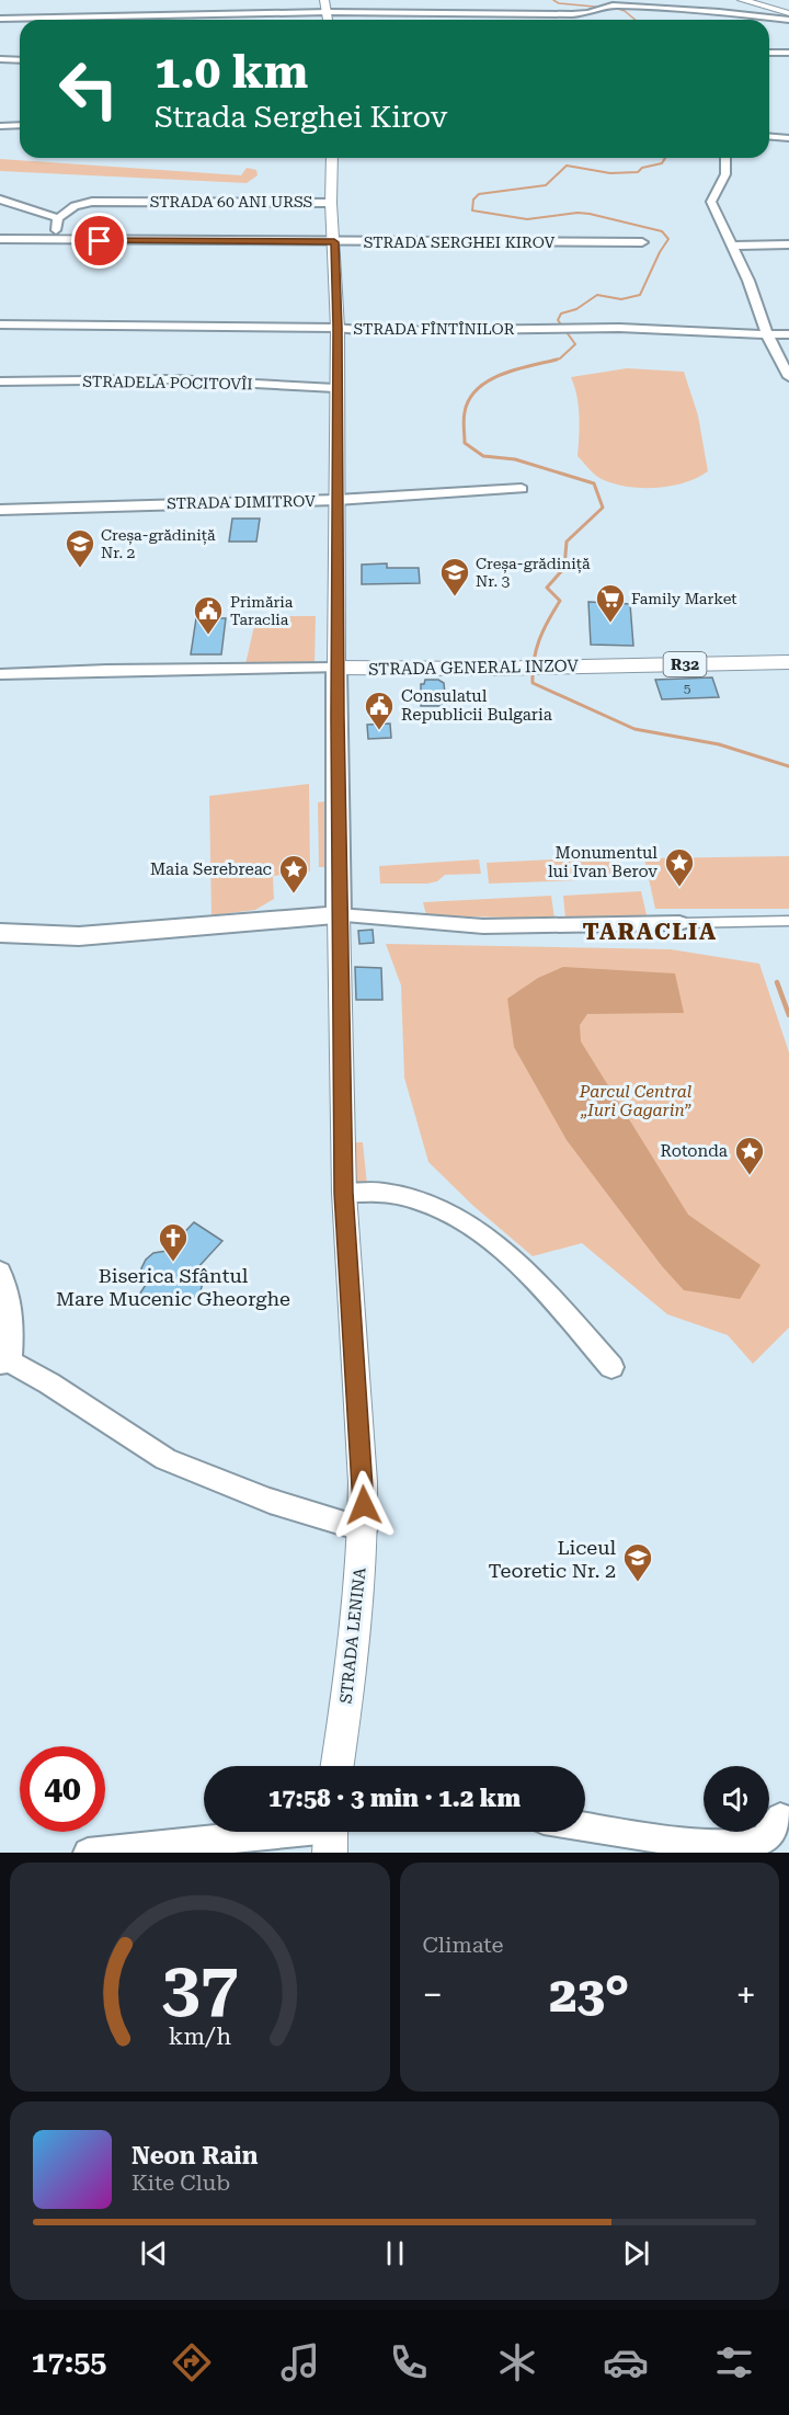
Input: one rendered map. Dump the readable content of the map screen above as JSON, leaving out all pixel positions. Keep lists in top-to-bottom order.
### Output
{
  "streets": {
    "main road": ["R32", "STRADA GENERAL INZOV", "STRADA LENINA"],
    "street": [
      "STRADA 60 ANI URSS",
      "STRADA SERGHEI KIROV",
      "STRADA FÎNTÎNILOR",
      "STRADELA POCITOVÎI",
      "STRADA DIMITROV"
    ]
  },
  "crossings": [
    ["STRADA 60 ANI URSS", "STRADA LENINA"],
    ["STRADA SERGHEI KIROV", "STRADA LENINA"],
    ["STRADA FÎNTÎNILOR", "STRADA LENINA"],
    ["STRADELA POCITOVÎI", "STRADA LENINA"],
    ["STRADA DIMITROV", "STRADA LENINA"],
    ["STRADA GENERAL INZOV", "STRADA LENINA"]
  ],
  "districts": ["TARACLIA"],
  "parks": ["Parcul Central „Iuri Gagarin”"],
  "places": {
    "school or university": ["Creșa-grădiniță Nr. 2", "Creșa-grădiniță Nr. 3", "Liceul Teoretic Nr. 2"],
    "supermarket": ["Family Market"],
    "public building": ["Primăria Taraclia", "Consulatul Republicii Bulgaria"],
    "place": ["Monumentul lui Ivan Berov", "Maia Serebreac", "Rotonda"],
    "church": ["Biserica Sfântul Mare Mucenic Gheorghe"]
  },
  "house_numbers": ["5"],
  "page": {
    "turn": ["1.0 km", "Strada Serghei Kirov"],
    "limit": "40",
    "trip": "17:58 · 3 min · 1.2 km",
    "tile": "Climate",
    "heat": ["−", "23°", "+"],
    "song": ["Neon Rain", "Kite Club"],
    "tabs": "17:55",
    "gauge": ["37", "km/h"]
  }
}
